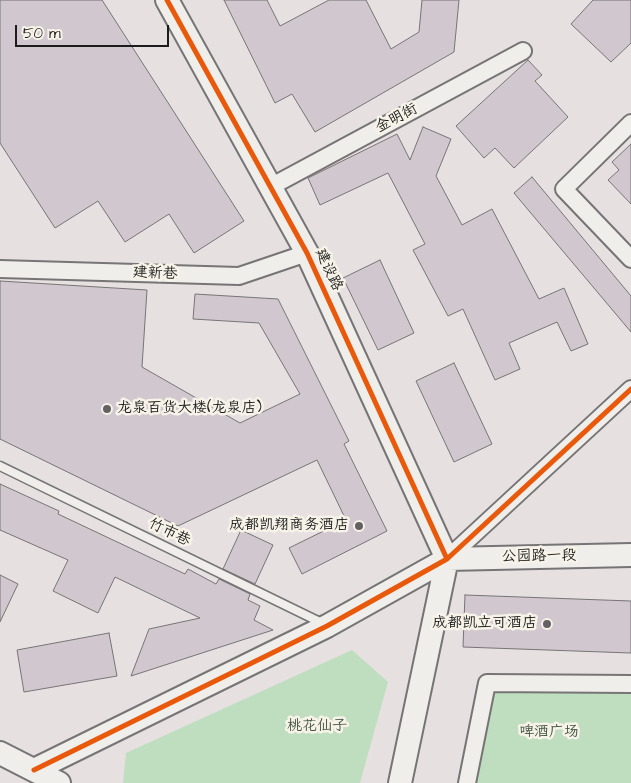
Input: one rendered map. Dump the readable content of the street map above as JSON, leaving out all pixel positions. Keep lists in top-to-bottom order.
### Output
{
  "streets": {
    "street": [
      "金明街",
      "建设路",
      "建新巷",
      "公园路一段"
    ],
    "lane": ["竹市巷"]
  },
  "crossings": [
    ["金明街", "建设路"],
    ["建设路", "建新巷"],
    ["建设路", "公园路一段"]
  ],
  "parks": ["桃花仙子", "啤酒广场"],
  "places": ["龙泉百货大楼(龙泉店)", "成都凯翔商务酒店", "成都凯立可酒店"],
  "scale_bar": "50 m"
}
